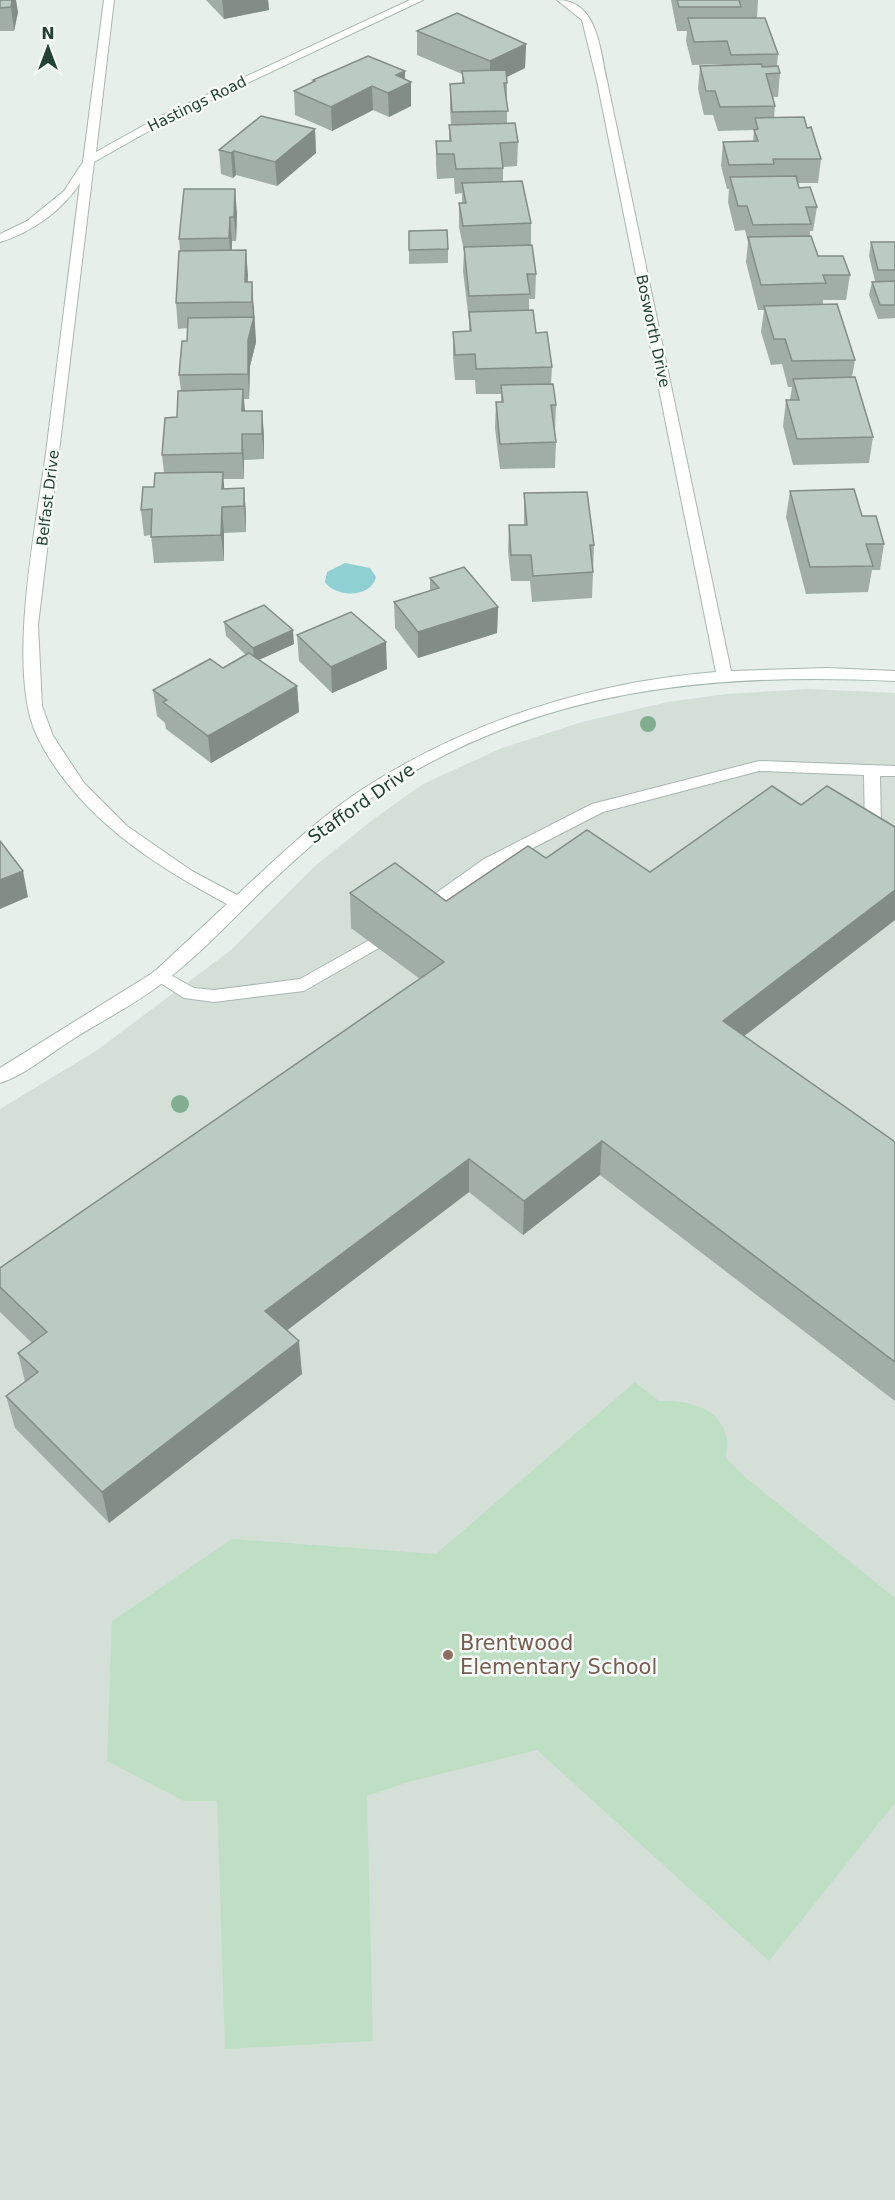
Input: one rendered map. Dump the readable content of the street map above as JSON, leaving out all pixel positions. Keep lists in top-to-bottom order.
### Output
{
  "streets": {
    "street": [
      "Hastings Road",
      "Bosworth Drive",
      "Belfast Drive",
      "Stafford Drive"
    ]
  },
  "crossings": [
    ["Hastings Road", "Belfast Drive"],
    ["Bosworth Drive", "Stafford Drive"],
    ["Belfast Drive", "Stafford Drive"]
  ],
  "places": ["Brentwood Elementary School"],
  "north": "top"
}
